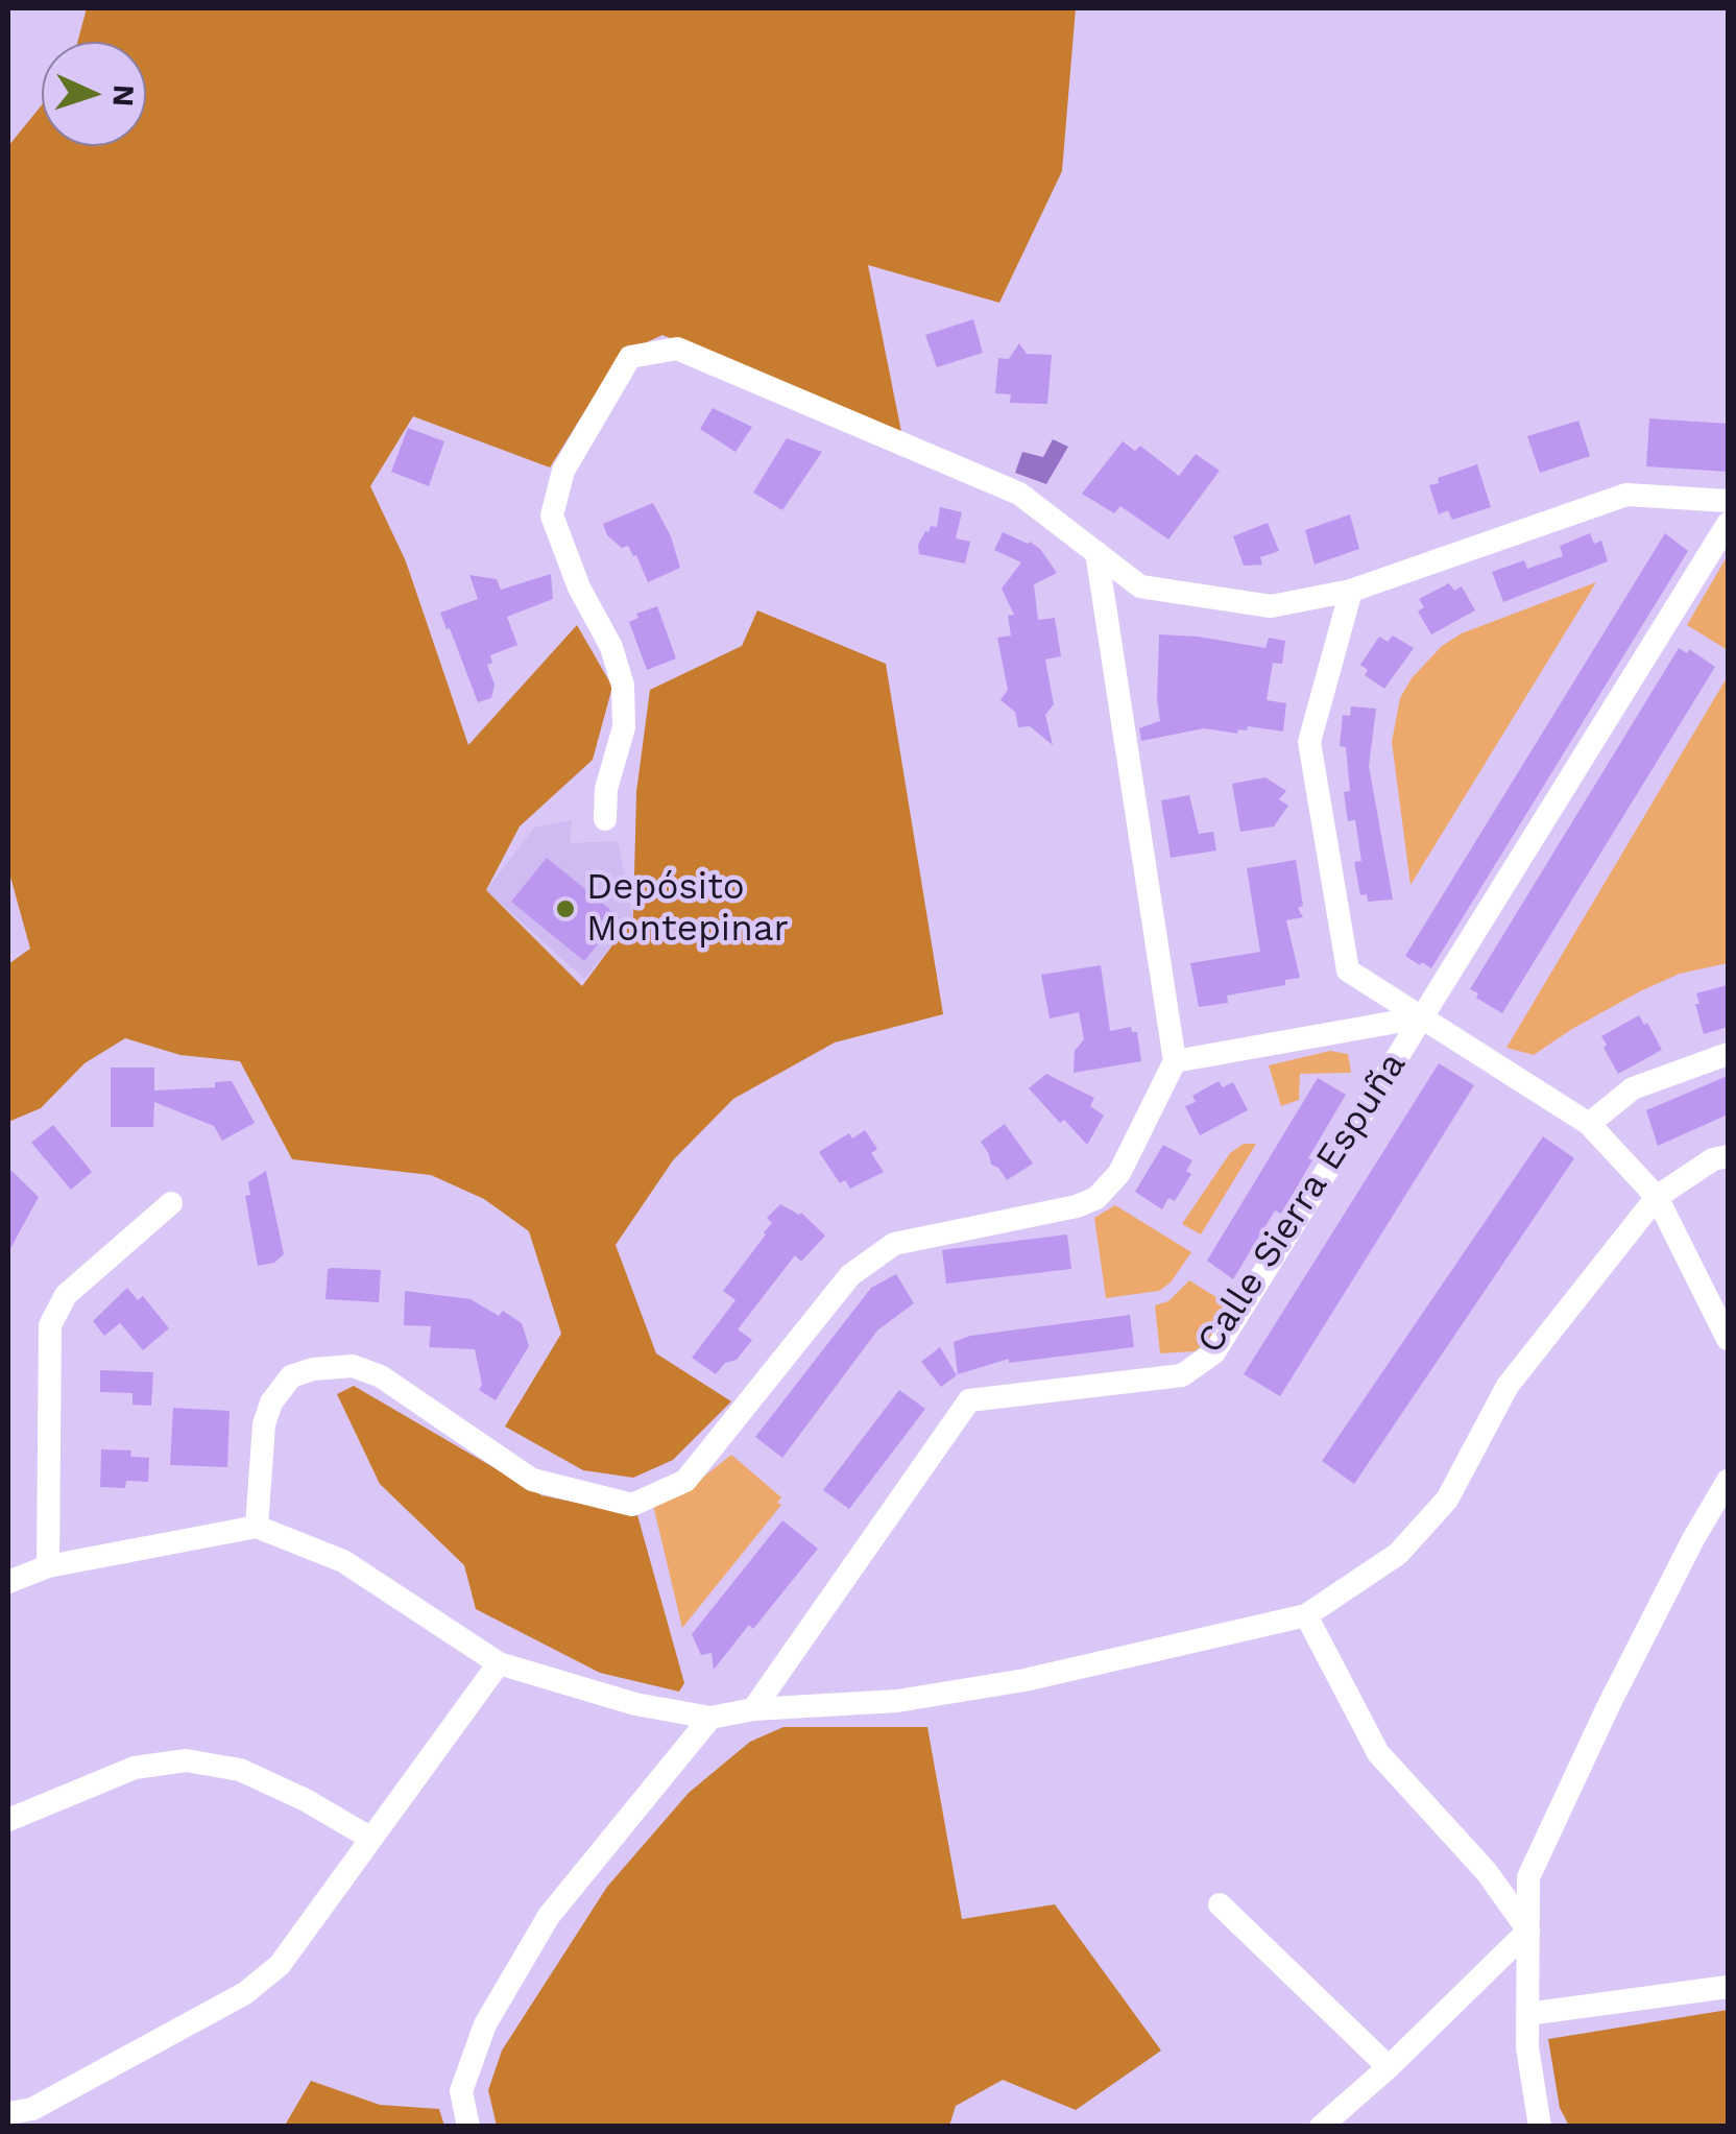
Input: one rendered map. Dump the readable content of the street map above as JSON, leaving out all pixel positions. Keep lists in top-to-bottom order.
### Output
{
  "streets": {
    "street": ["Calle Sierra Espuña"]
  },
  "places": ["Depósito Montepinar"],
  "north": "right"
}
